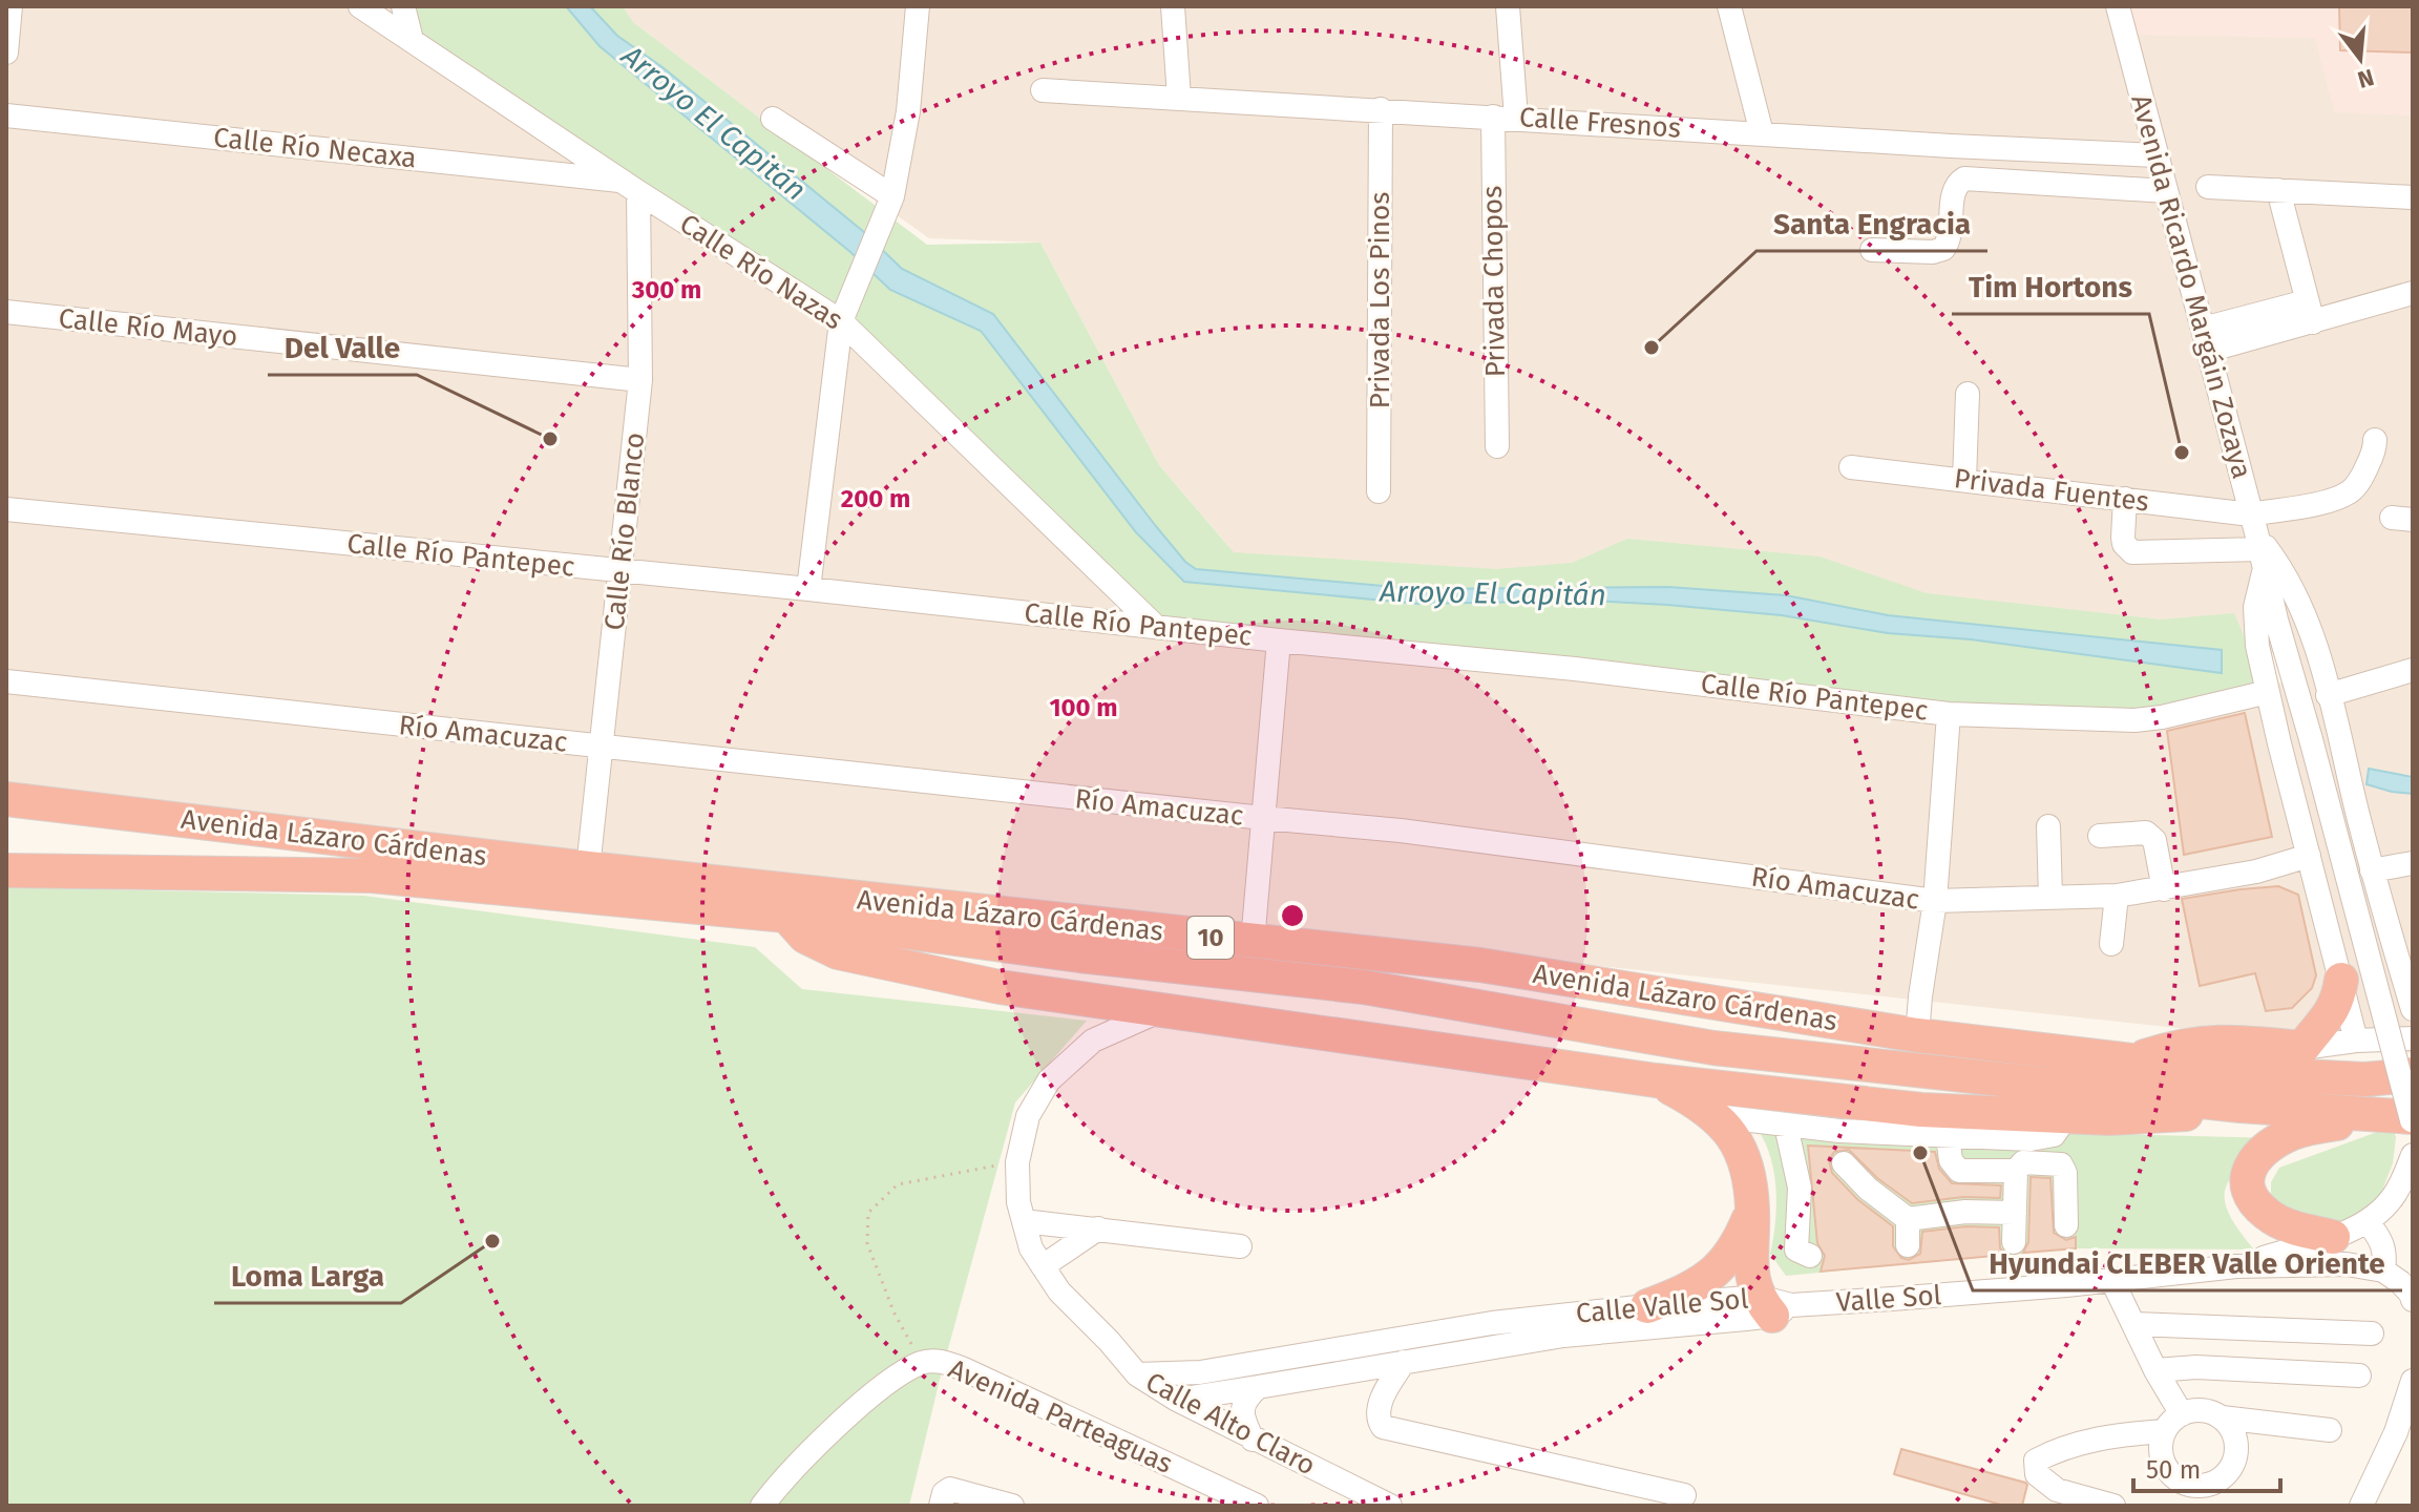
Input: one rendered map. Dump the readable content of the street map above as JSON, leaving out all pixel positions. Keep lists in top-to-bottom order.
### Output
{
  "streets": {
    "highway": ["Avenida Lázaro Cárdenas", "10"],
    "street": [
      "Calle Fresnos",
      "Calle Río Necaxa",
      "Calle Río Nazas",
      "Privada Chopos",
      "Avenida Ricardo Margáin Zozaya",
      "Privada Los Pinos",
      "Calle Río Mayo",
      "Privada Fuentes",
      "Calle Río Blanco",
      "Calle Río Pantepec",
      "Río Amacuzac",
      "Valle Sol",
      "Calle Valle Sol",
      "Avenida Parteaguas",
      "Calle Alto Claro"
    ]
  },
  "crossings": [
    ["Calle Fresnos", "Privada Chopos"],
    ["Calle Fresnos", "Avenida Ricardo Margáin Zozaya"],
    ["Calle Fresnos", "Privada Los Pinos"],
    ["Calle Río Necaxa", "Calle Río Nazas"],
    ["Calle Río Necaxa", "Calle Río Blanco"],
    ["Calle Río Nazas", "Calle Río Blanco"],
    ["Calle Río Nazas", "Calle Río Pantepec"],
    ["Avenida Ricardo Margáin Zozaya", "Privada Fuentes"],
    ["Avenida Ricardo Margáin Zozaya", "Calle Río Pantepec"],
    ["Avenida Ricardo Margáin Zozaya", "Río Amacuzac"],
    ["Avenida Ricardo Margáin Zozaya", "Avenida Lázaro Cárdenas"],
    ["Calle Río Mayo", "Calle Río Blanco"],
    ["Calle Río Blanco", "Calle Río Pantepec"],
    ["Calle Río Blanco", "Río Amacuzac"],
    ["Calle Río Blanco", "Avenida Lázaro Cárdenas"],
    ["Valle Sol", "Calle Valle Sol"],
    ["Calle Valle Sol", "Calle Alto Claro"]
  ],
  "water": ["Arroyo El Capitán"],
  "places": [
    "Santa Engracia",
    "Del Valle",
    "Tim Hortons",
    "Hyundai CLEBER Valle Oriente",
    "Loma Larga"
  ],
  "scale_bar": "50 m",
  "north": "bottom",
  "rings": ["300 m", "200 m", "100 m"]
}
